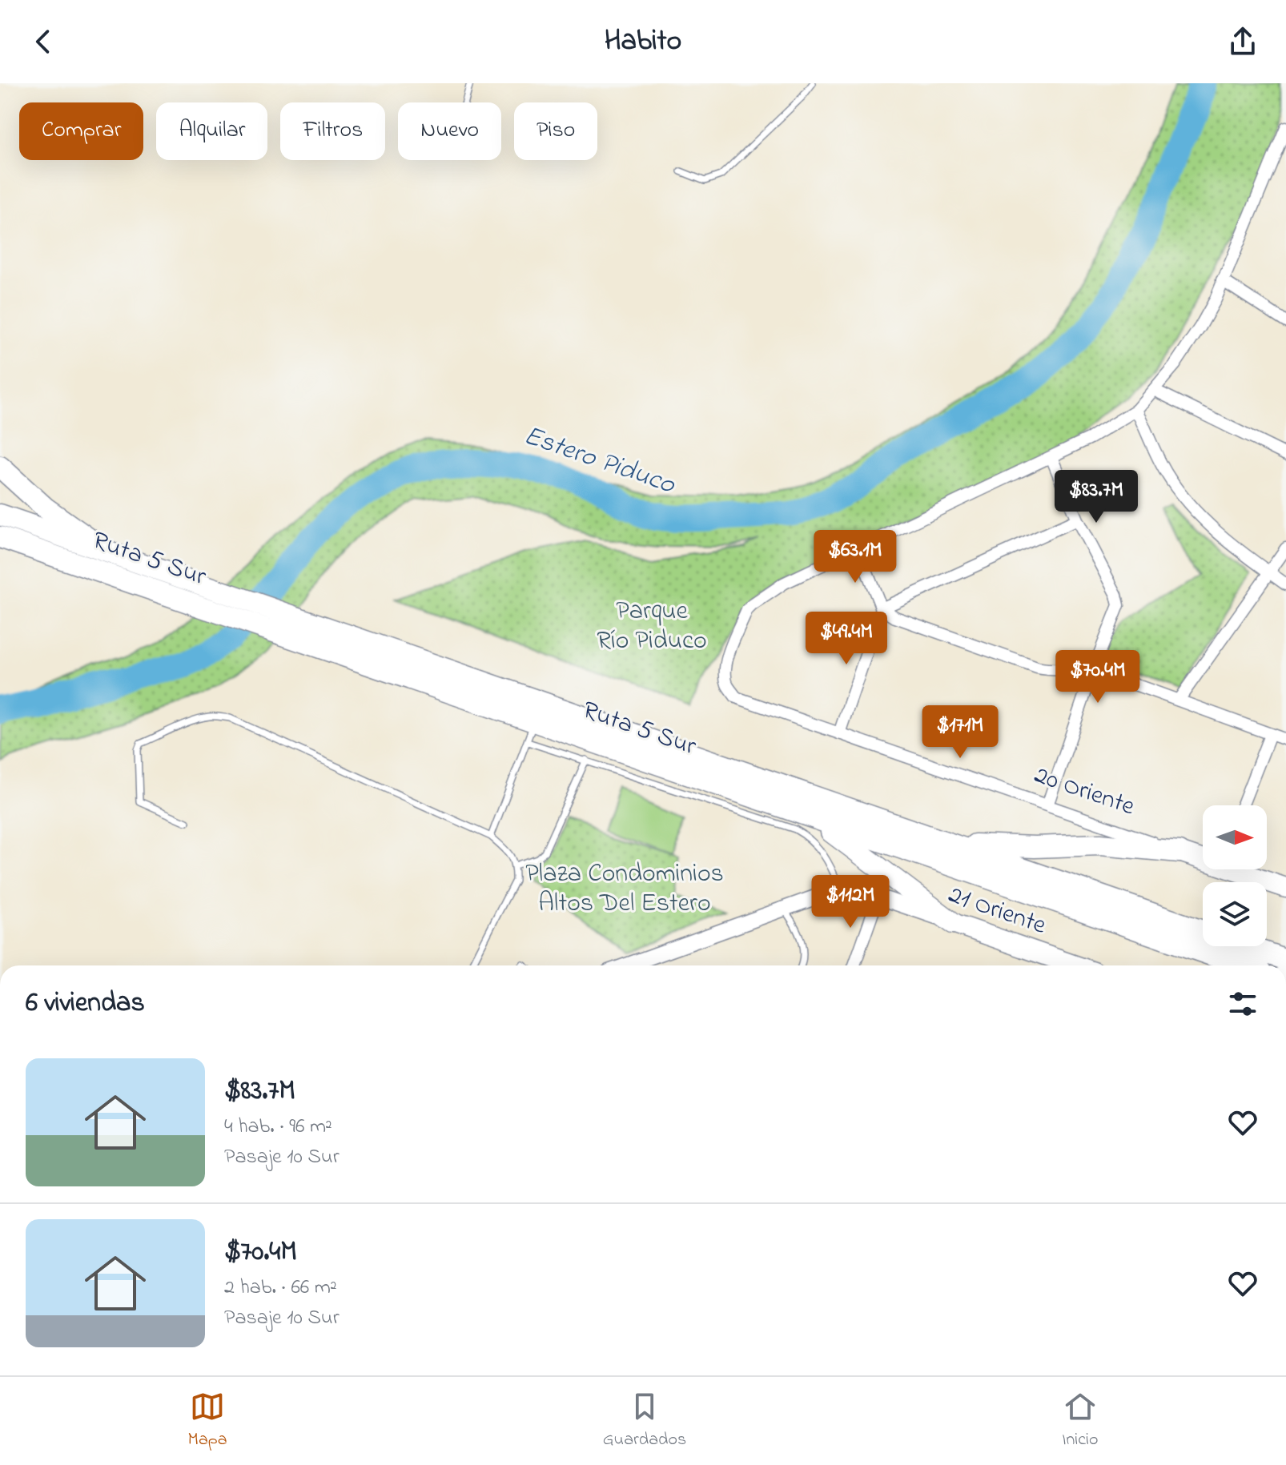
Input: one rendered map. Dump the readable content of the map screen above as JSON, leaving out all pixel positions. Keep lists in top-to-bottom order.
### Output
{
  "streets": {
    "highway": ["Ruta 5 Sur"],
    "main road": ["20 Oriente", "21 Oriente"]
  },
  "water": ["Estero Piduco"],
  "parks": ["Parque Río Piduco", "Plaza Condominios Altos Del Estero"],
  "north": "right",
  "page": {
    "header": "Habito",
    "chip": [
      "Comprar",
      "Alquilar",
      "Filtros",
      "Nuevo",
      "Piso"
    ],
    "price": [
      "$83.7M",
      "$63.1M",
      "$49.4M",
      "$70.4M",
      "$171M",
      "$112M"
    ],
    "heading": "6 viviendas",
    "list": [
      {
        "name": "$83.7M",
        "note": "4 hab. · 96 m² · Pasaje 10 Sur"
      },
      {
        "name": "$70.4M",
        "note": "2 hab. · 66 m² · Pasaje 10 Sur"
      }
    ],
    "tabs": ["Mapa", "Guardados", "Inicio"]
  }
}
